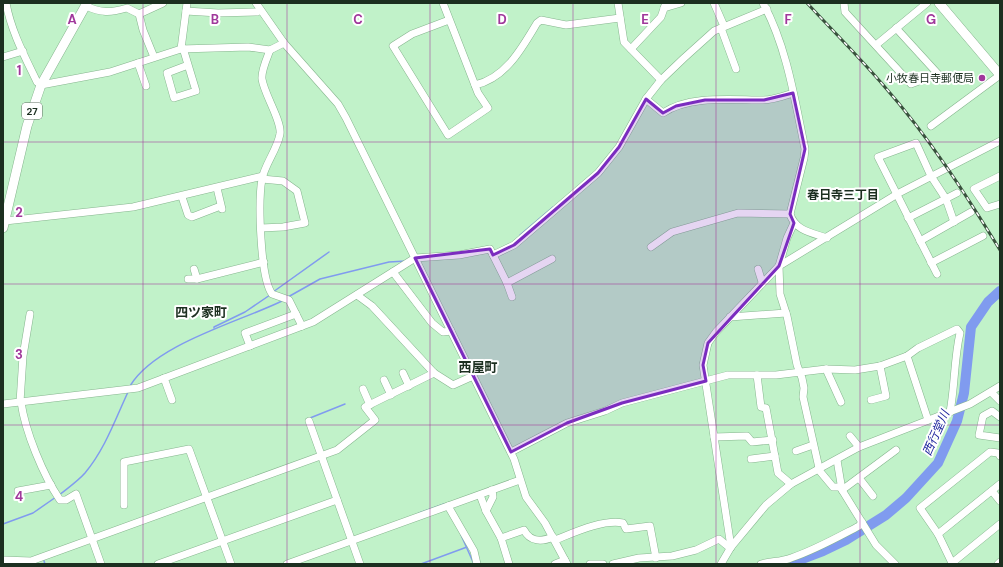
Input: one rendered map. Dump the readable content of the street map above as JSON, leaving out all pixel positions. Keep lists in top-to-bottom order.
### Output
{
  "streets": {
    "main road": ["27"]
  },
  "districts": ["春日寺三丁目", "四ツ家町", "西屋町"],
  "water": ["西行堂川"],
  "places": ["小牧春日寺郵便局"],
  "grid": {
    "columns": [
      "A",
      "B",
      "C",
      "D",
      "E",
      "F",
      "G"
    ],
    "rows": [
      "1",
      "2",
      "3",
      "4"
    ]
  }
}
